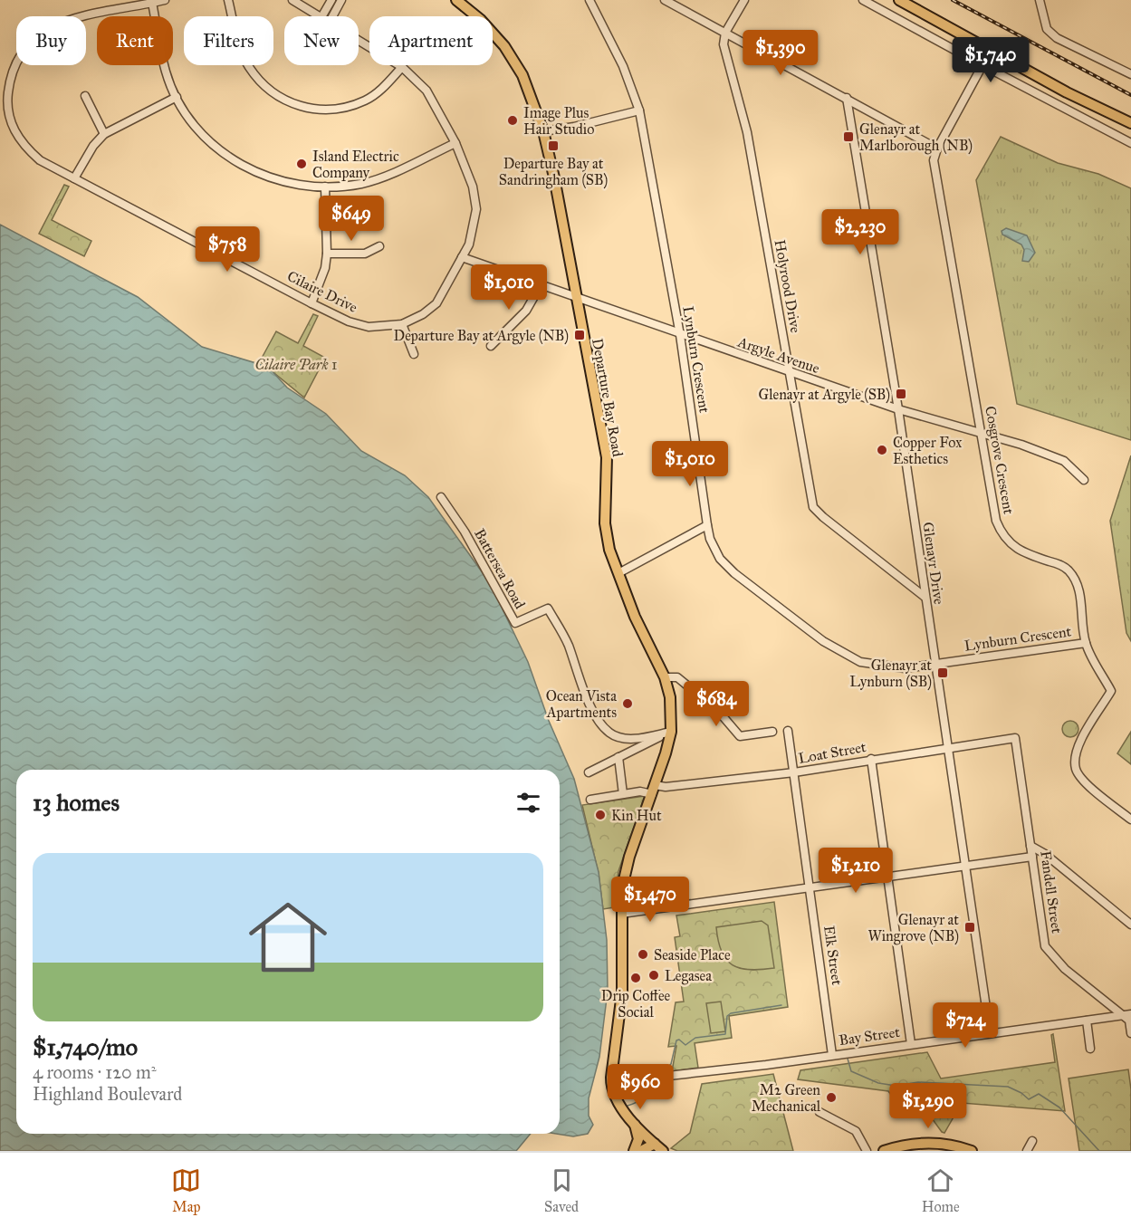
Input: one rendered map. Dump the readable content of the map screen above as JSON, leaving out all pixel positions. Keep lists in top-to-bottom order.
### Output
{
  "streets": {
    "main road": ["Departure Bay Road"],
    "street": [
      "Holyrood Drive",
      "Cilaire Drive",
      "Argyle Avenue",
      "Lynburn Crescent",
      "Cosgrove Crescent",
      "Glenayr Drive",
      "Battersea Road",
      "Loat Street",
      "Fandell Street",
      "Elk Street",
      "Bay Street"
    ]
  },
  "crossings": [
    ["Holyrood Drive", "Argyle Avenue"],
    ["Holyrood Drive", "Glenayr Drive"],
    ["Cilaire Drive", "Argyle Avenue"],
    ["Argyle Avenue", "Lynburn Crescent"],
    ["Argyle Avenue", "Departure Bay Road"],
    ["Argyle Avenue", "Cosgrove Crescent"],
    ["Argyle Avenue", "Glenayr Drive"],
    ["Lynburn Crescent", "Cosgrove Crescent"],
    ["Lynburn Crescent", "Glenayr Drive"],
    ["Departure Bay Road", "Battersea Road"],
    ["Departure Bay Road", "Loat Street"],
    ["Departure Bay Road", "Bay Street"],
    ["Glenayr Drive", "Loat Street"],
    ["Glenayr Drive", "Bay Street"],
    ["Loat Street", "Fandell Street"],
    ["Loat Street", "Elk Street"],
    ["Fandell Street", "Bay Street"],
    ["Elk Street", "Bay Street"]
  ],
  "parks": ["Cilaire Park 1"],
  "places": {
    "other": [
      "Image Plus Hair Studio",
      "Island Electric Company",
      "Copper Fox Esthetics",
      "Ocean Vista Apartments",
      "Kin Hut",
      "Seaside Place",
      "Legasea",
      "Drip Coffee Social",
      "M2 Green Mechanical"
    ],
    "transit": [
      "Glenayr at Marlborough (NB)",
      "Departure Bay at Sandringham (SB)",
      "Departure Bay at Argyle (NB)",
      "Glenayr at Argyle (SB)",
      "Glenayr at Lynburn (SB)",
      "Glenayr at Wingrove (NB)"
    ]
  },
  "page": {
    "chip": [
      "Buy",
      "Rent",
      "Filters",
      "New",
      "Apartment"
    ],
    "price": [
      "$1,390",
      "$1,740",
      "$649",
      "$2,230",
      "$758",
      "$1,010",
      "$1,010",
      "$684",
      "$1,210",
      "$1,470",
      "$724",
      "$960",
      "$1,290"
    ],
    "heading": "13 homes",
    "list": [
      {
        "name": "$1,740/mo",
        "note": "4 rooms · 120 m² · Highland Boulevard"
      }
    ],
    "tabs": ["Map", "Saved", "Home"]
  }
}
